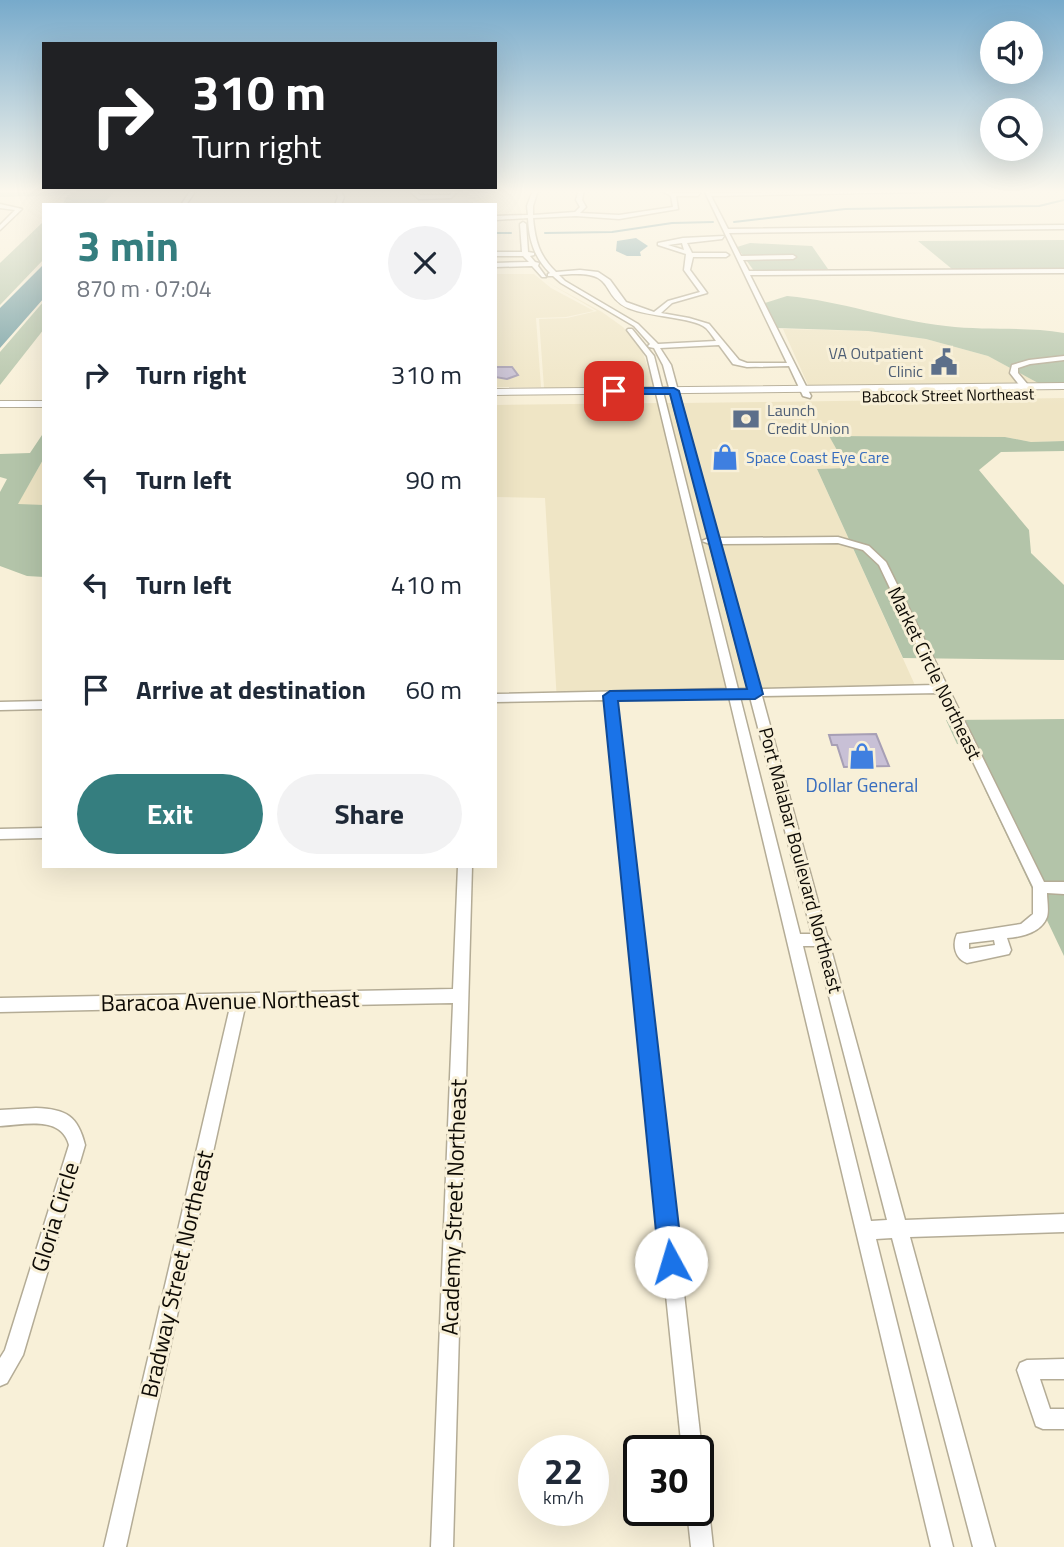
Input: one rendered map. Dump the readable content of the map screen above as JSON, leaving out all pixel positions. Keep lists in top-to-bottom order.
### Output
{
  "streets": {
    "main road": ["Babcock Street Northeast"],
    "street": [
      "Market Circle Northeast",
      "Port Malabar Boulevard Northeast",
      "Baracoa Avenue Northeast",
      "Academy Street Northeast",
      "Gloria Circle",
      "Bradway Street Northeast"
    ]
  },
  "crossings": [
    ["Babcock Street Northeast", "Port Malabar Boulevard Northeast"],
    ["Market Circle Northeast", "Port Malabar Boulevard Northeast"],
    ["Baracoa Avenue Northeast", "Academy Street Northeast"],
    ["Baracoa Avenue Northeast", "Bradway Street Northeast"]
  ],
  "places": {
    "public building": ["VA Outpatient Clinic"],
    "bank": ["Launch Credit Union"],
    "shop": ["Space Coast Eye Care", "Dollar General"]
  },
  "page": {
    "turn": ["310 m", "Turn right"],
    "heading": ["3 min", "870 m · 07:04"],
    "list": [
      {
        "name": "Turn right",
        "value": "310 m"
      },
      {
        "name": "Turn left",
        "value": "90 m"
      },
      {
        "name": "Turn left",
        "value": "410 m"
      },
      {
        "name": "Arrive at destination",
        "value": "60 m"
      }
    ],
    "buttons": ["Exit", "Share"],
    "speed": "22 km/h",
    "limit": "30"
  }
}
